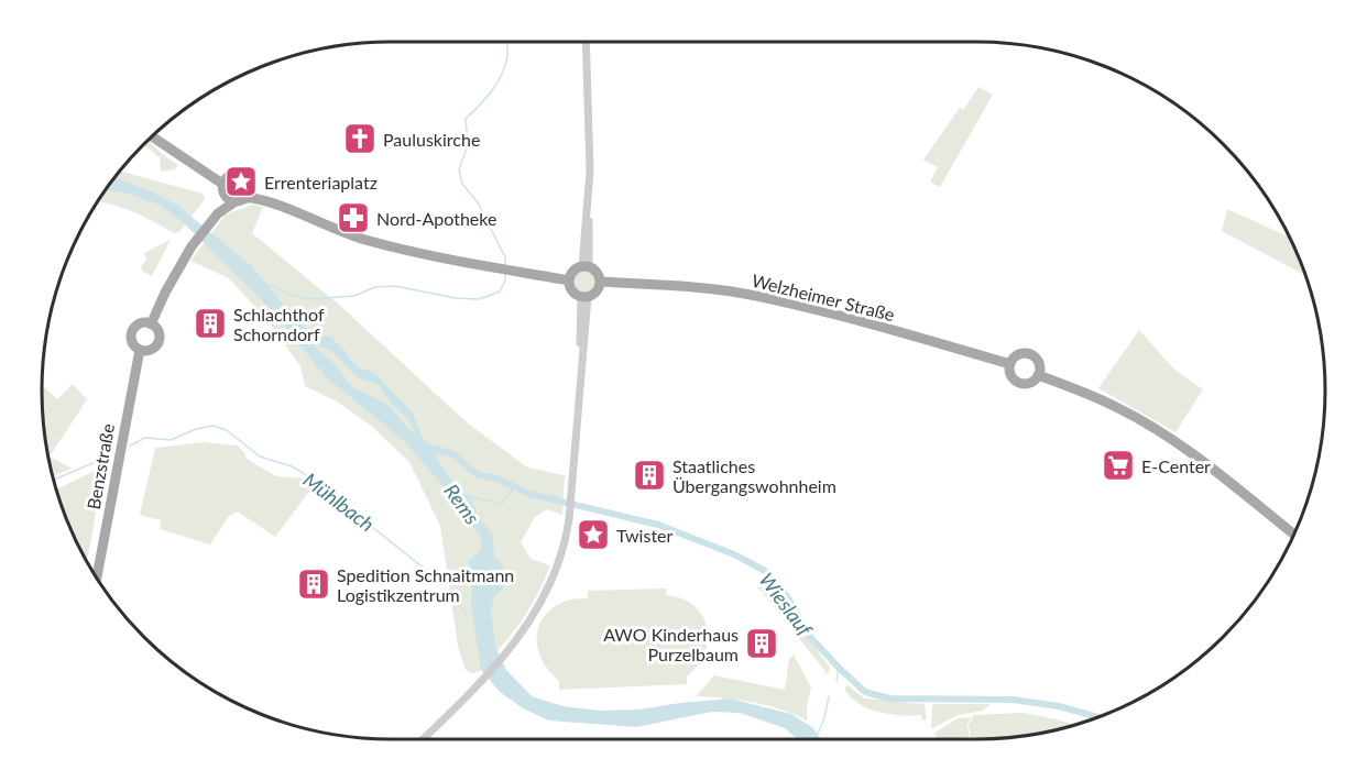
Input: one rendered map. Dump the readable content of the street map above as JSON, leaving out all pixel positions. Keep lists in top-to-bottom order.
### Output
{
  "streets": {
    "main road": ["Welzheimer Straße", "Benzstraße"]
  },
  "water": ["Mühlbach", "Rems", "Wieslauf"],
  "places": {
    "church": ["Pauluskirche"],
    "place": ["Errenteriaplatz", "Twister"],
    "pharmacy": ["Nord-Apotheke"],
    "building": [
      "Schlachthof Schorndorf",
      "Staatliches Übergangswohnheim",
      "Spedition Schnaitmann Logistikzentrum",
      "AWO Kinderhaus Purzelbaum"
    ],
    "supermarket": ["E-Center"]
  }
}
